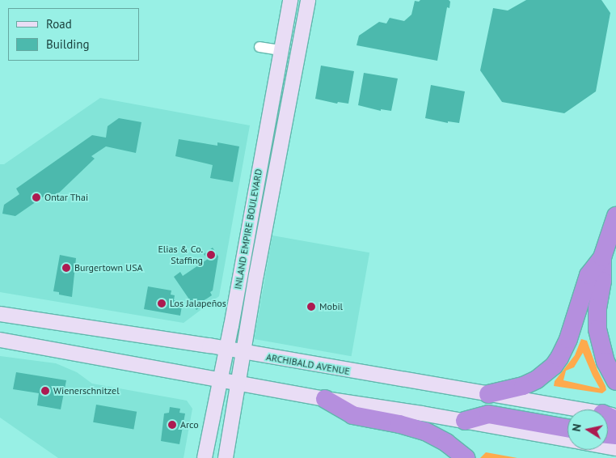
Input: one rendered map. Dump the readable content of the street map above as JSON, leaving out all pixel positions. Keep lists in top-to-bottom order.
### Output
{
  "streets": {
    "main road": ["INLAND EMPIRE BOULEVARD", "ARCHIBALD AVENUE"]
  },
  "crossings": [
    ["INLAND EMPIRE BOULEVARD", "ARCHIBALD AVENUE"]
  ],
  "places": [
    "Ontar Thai",
    "Elias & Co. Staffing",
    "Burgertown USA",
    "Los Jalapeños",
    "Mobil",
    "Wienerschnitzel",
    "Arco"
  ],
  "legend": ["Road", "Building"],
  "north": "left"
}
